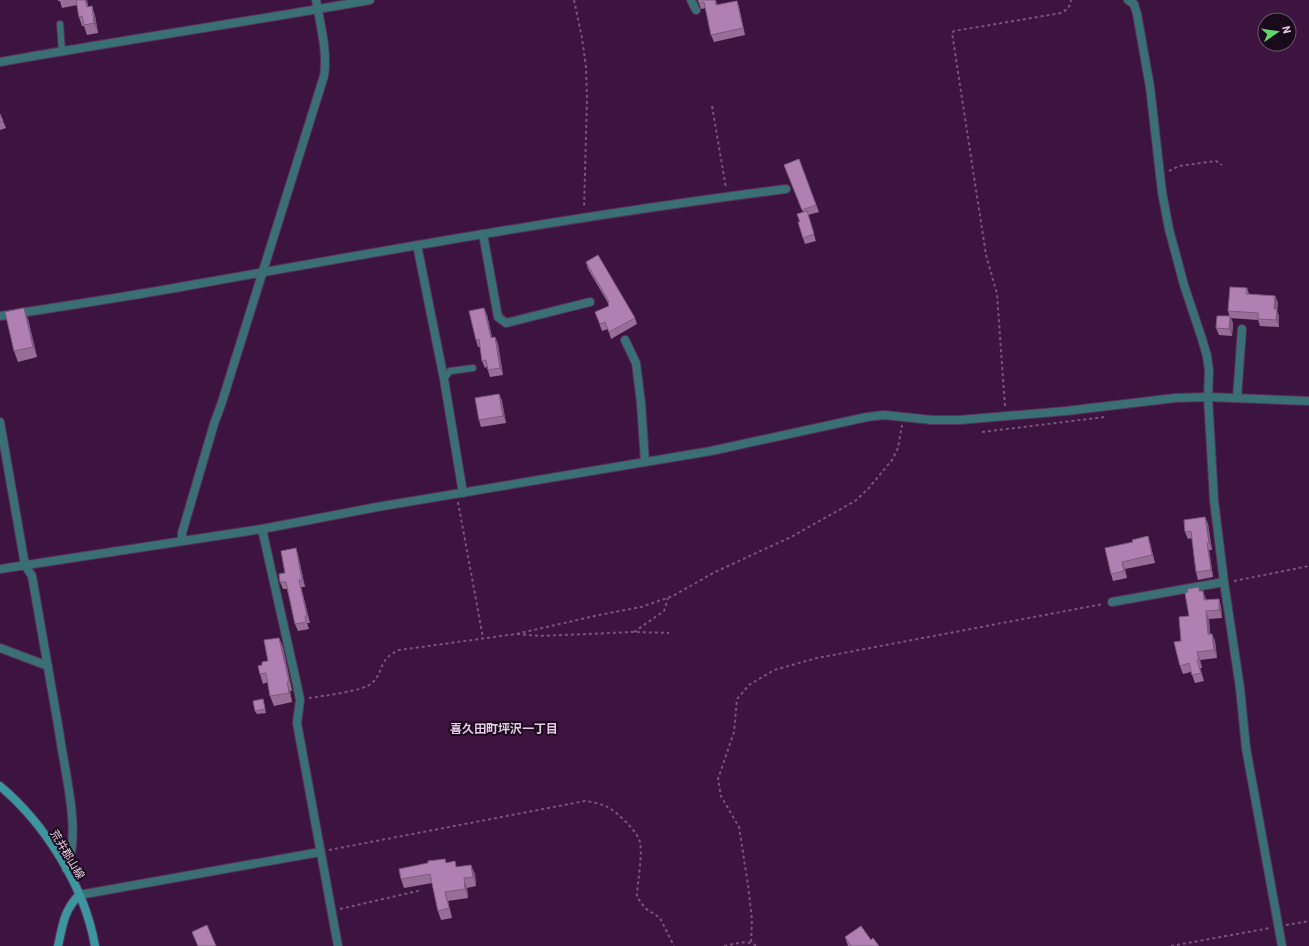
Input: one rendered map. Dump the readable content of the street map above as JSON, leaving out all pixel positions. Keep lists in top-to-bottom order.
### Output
{
  "streets": {
    "main road": ["荒井郡山線"]
  },
  "districts": ["喜久田町坪沢一丁目"],
  "north": "right"
}
